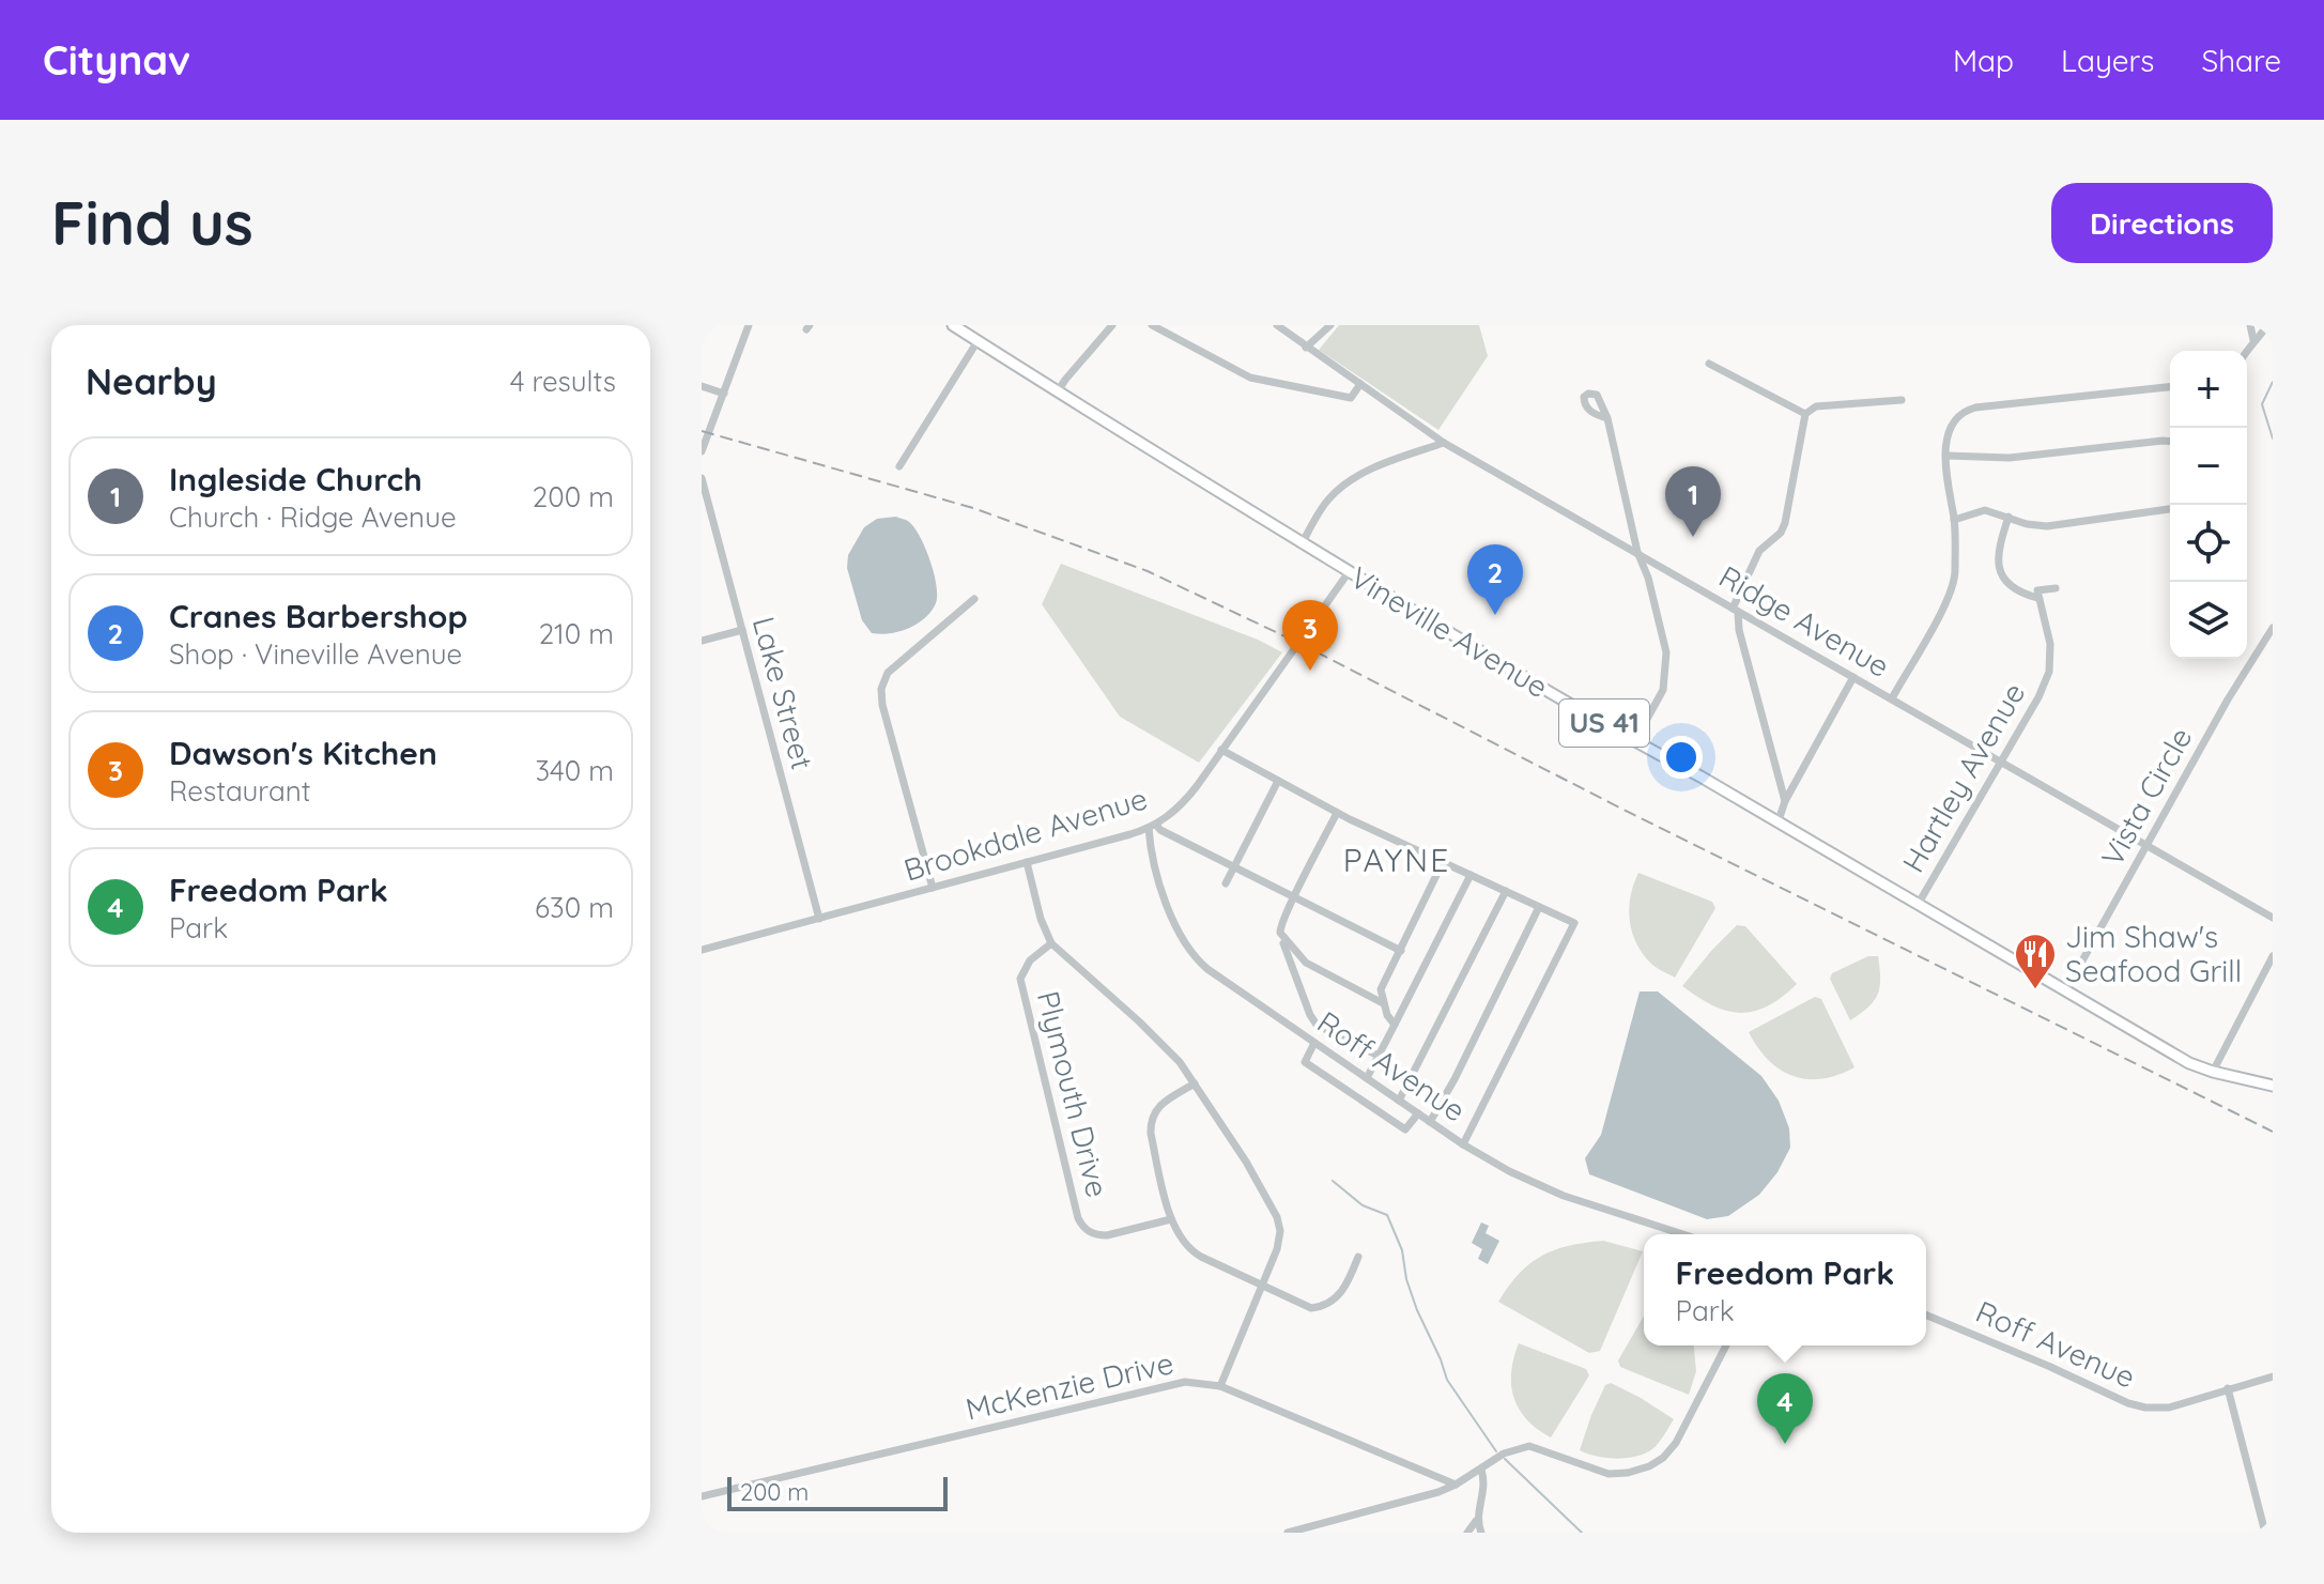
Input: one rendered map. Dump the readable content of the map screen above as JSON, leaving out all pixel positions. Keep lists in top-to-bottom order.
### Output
{
  "streets": {
    "main road": ["Vineville Avenue", "US 41"],
    "street": [
      "Ridge Avenue",
      "Lake Street",
      "Hartley Avenue",
      "Vista Circle",
      "Brookdale Avenue",
      "Roff Avenue",
      "Plymouth Drive",
      "McKenzie Drive"
    ]
  },
  "crossings": [
    ["Ridge Avenue", "Hartley Avenue"],
    ["Ridge Avenue", "Vista Circle"],
    ["Vineville Avenue", "Hartley Avenue"],
    ["Vineville Avenue", "Vista Circle"],
    ["Vineville Avenue", "Brookdale Avenue"],
    ["Lake Street", "Brookdale Avenue"],
    ["Brookdale Avenue", "Roff Avenue"]
  ],
  "districts": ["PAYNE"],
  "places": {
    "restaurant": ["Jim Shaw's Seafood Grill"]
  },
  "scale_bar": "200 m",
  "page": {
    "header": "Citynav",
    "nav": ["Map", "Layers", "Share"],
    "buttons": "Directions",
    "title": "Find us",
    "heading": ["Nearby", "4 results"],
    "map_buttons": ["+", "−"],
    "list": [
      {
        "mark": "1",
        "name": "Ingleside Church",
        "note": "Church · Ridge Avenue",
        "value": "200 m"
      },
      {
        "mark": "2",
        "name": "Cranes Barbershop",
        "note": "Shop · Vineville Avenue",
        "value": "210 m"
      },
      {
        "mark": "3",
        "name": "Dawson's Kitchen",
        "note": "Restaurant",
        "value": "340 m"
      },
      {
        "mark": "4",
        "name": "Freedom Park",
        "note": "Park",
        "value": "630 m"
      }
    ],
    "pins": [
      "1",
      "2",
      "3",
      "4"
    ],
    "popup": ["Freedom Park", "Park"],
    "scale": "200 m"
  }
}
